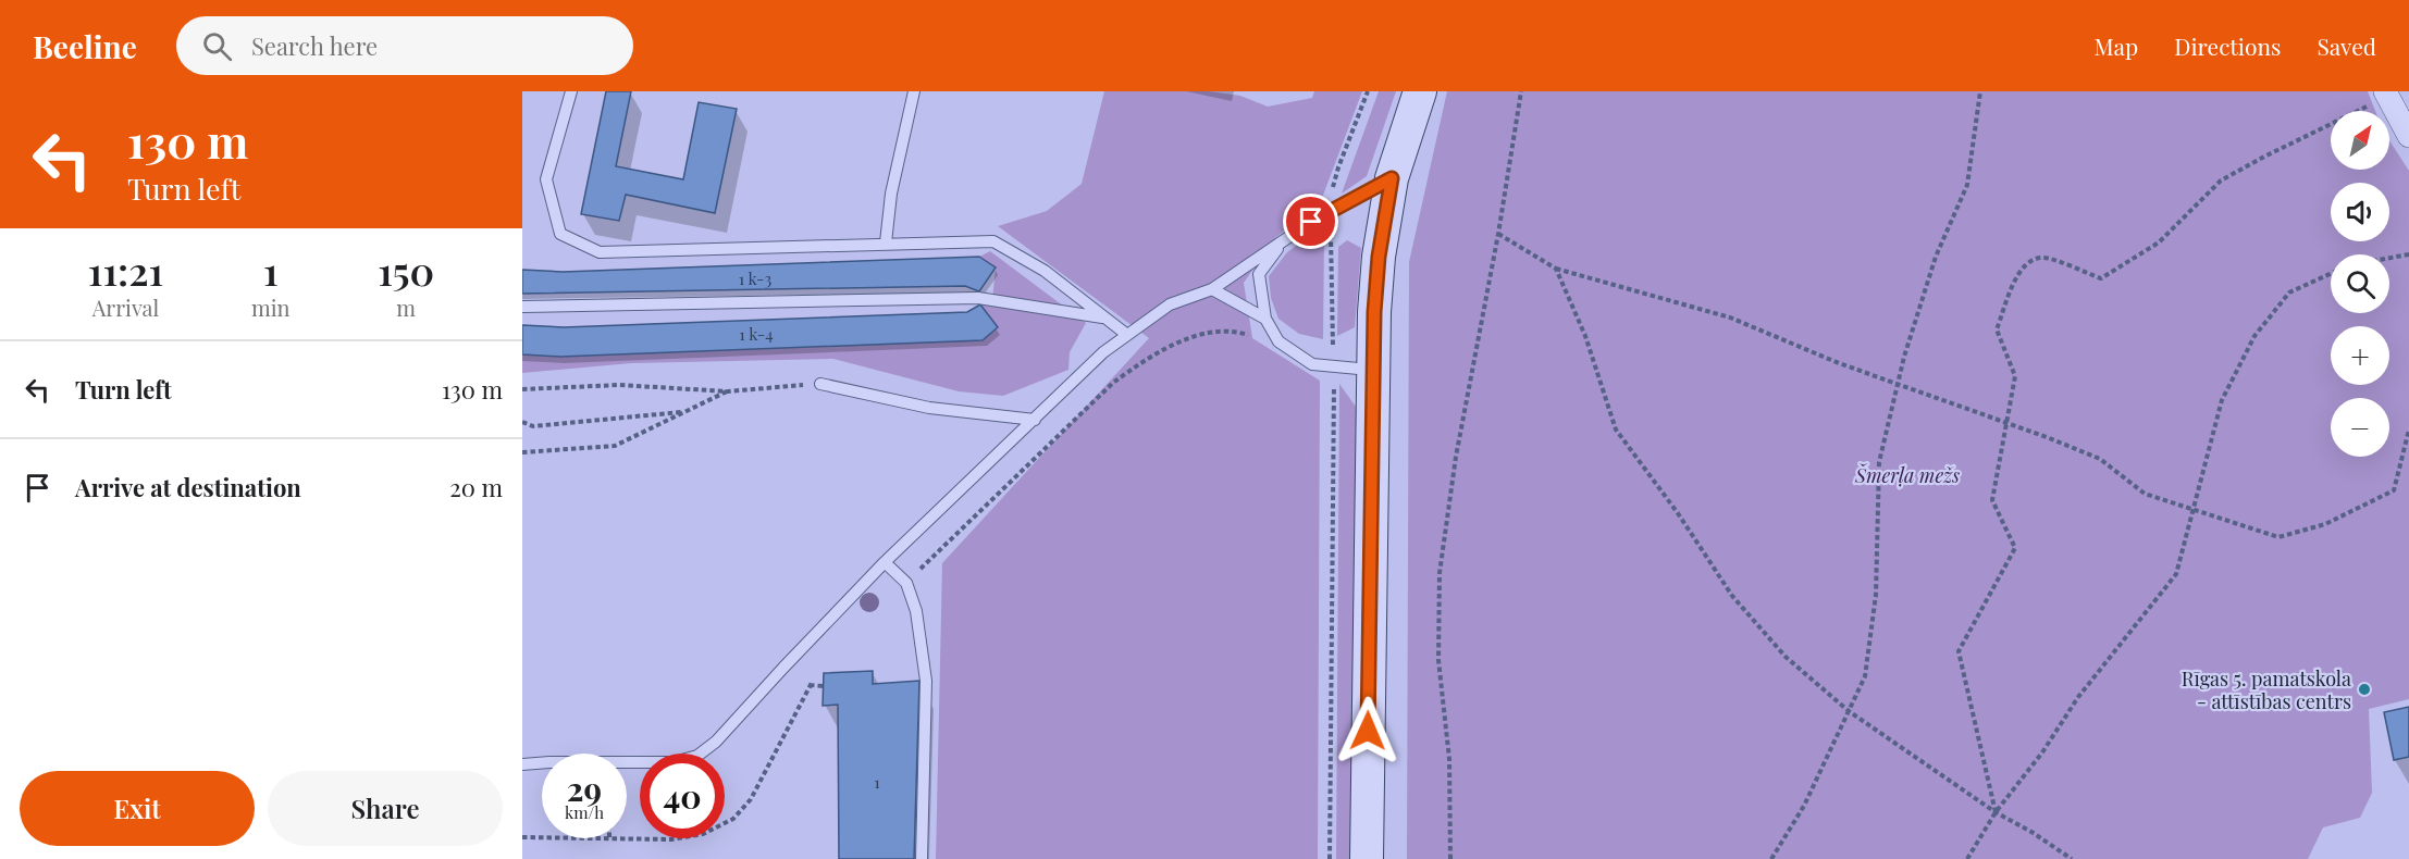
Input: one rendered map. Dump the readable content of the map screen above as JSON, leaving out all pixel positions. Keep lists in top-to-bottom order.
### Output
{
  "parks": ["Šmerļa mežs"],
  "places": ["Rīgas 5. pamatskola - attīstības centrs"],
  "house_numbers": ["1 k-3", "1 k-4", "1"],
  "north": "top right",
  "page": {
    "header": "Beeline",
    "search": "Search here",
    "nav": ["Map", "Directions", "Saved"],
    "turn": ["130 m", "Turn left"],
    "map_buttons": ["+", "−"],
    "eta": [
      "11:21",
      "Arrival",
      "1",
      "min",
      "150",
      "m"
    ],
    "list": [
      {
        "name": "Turn left",
        "value": "130 m"
      },
      {
        "name": "Arrive at destination",
        "value": "20 m"
      }
    ],
    "speed": "29 km/h",
    "limit": "40",
    "buttons": ["Exit", "Share"]
  }
}
